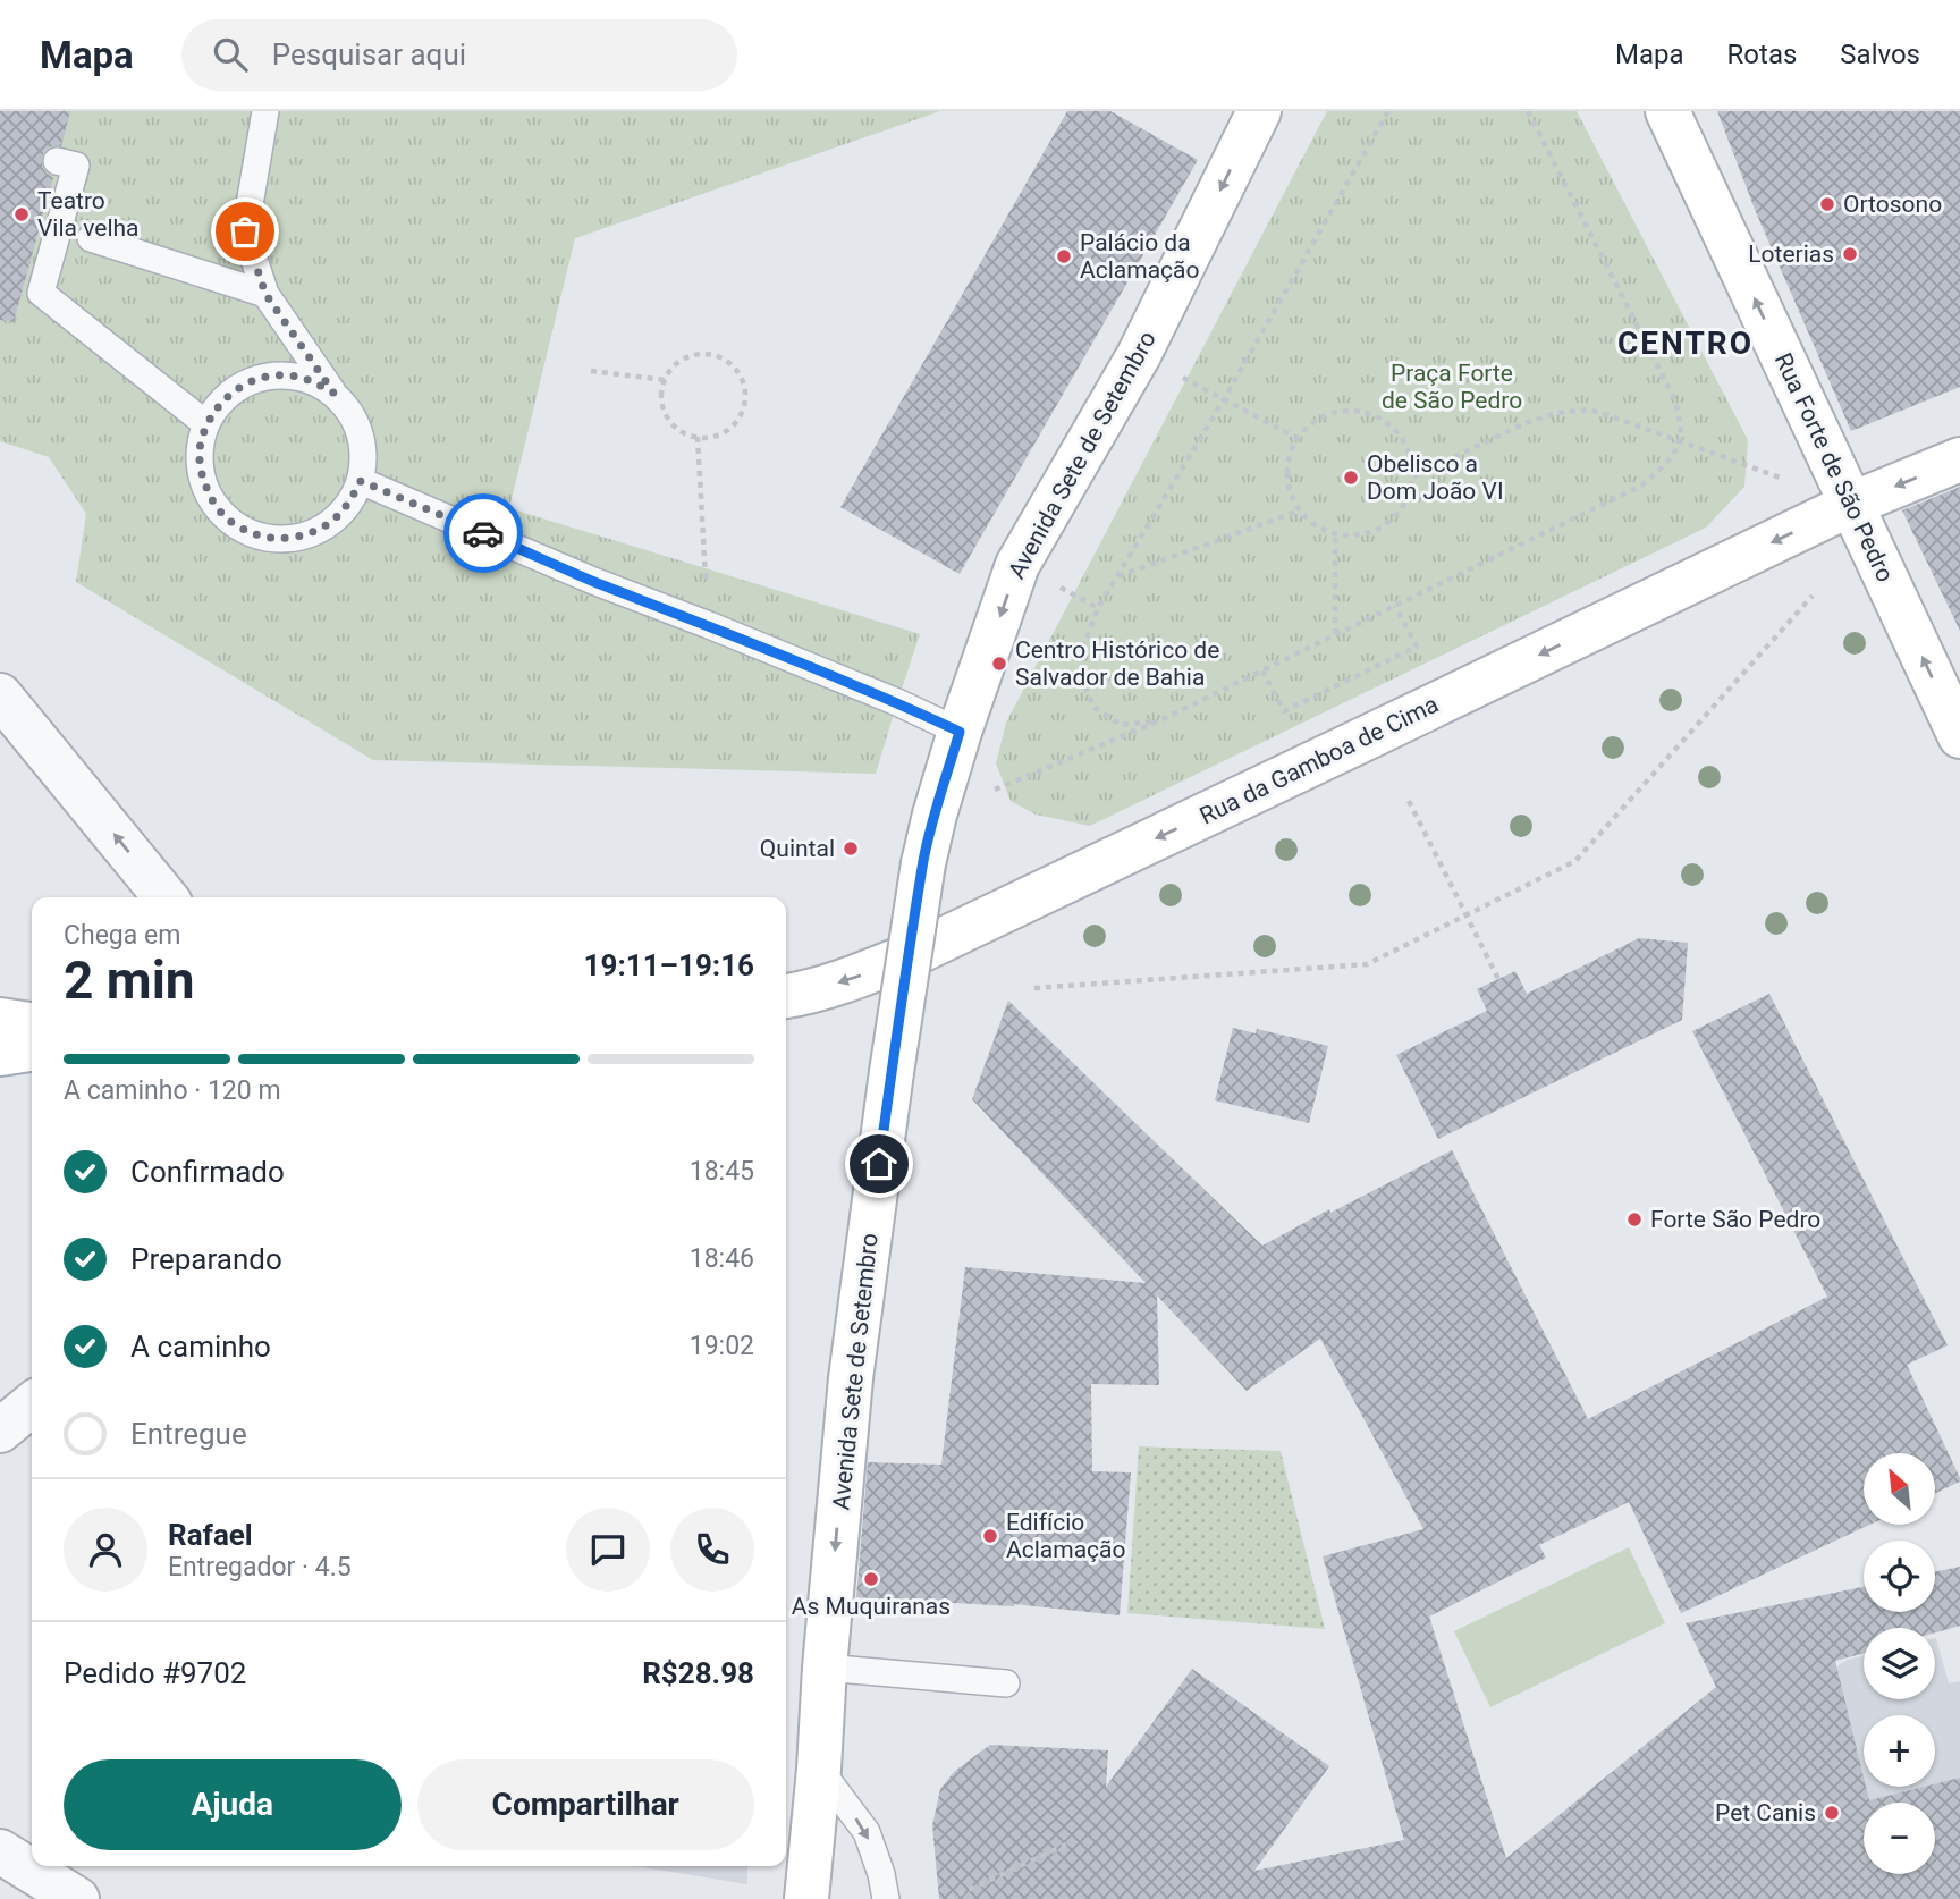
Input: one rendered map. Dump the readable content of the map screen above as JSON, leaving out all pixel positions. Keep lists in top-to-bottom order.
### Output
{
  "streets": {
    "main road": ["Avenida Sete de Setembro", "Rua Forte de São Pedro", "Rua da Gamboa de Cima"]
  },
  "crossings": [
    ["Rua Forte de São Pedro", "Rua da Gamboa de Cima"]
  ],
  "one_way": ["Avenida Sete de Setembro", "Rua Forte de São Pedro", "Rua da Gamboa de Cima"],
  "districts": ["CENTRO"],
  "parks": ["Praça Forte de São Pedro"],
  "places": [
    "Ortosono",
    "Teatro Vila velha",
    "Loterias",
    "Palácio da Aclamação",
    "Obelisco a Dom João VI",
    "Centro Histórico de Salvador de Bahia",
    "Quintal",
    "Forte São Pedro",
    "Edifício Aclamação",
    "As Muquiranas",
    "Pet Canis"
  ],
  "north": "top left",
  "page": {
    "header": "Mapa",
    "search": "Pesquisar aqui",
    "nav": ["Mapa", "Rotas", "Salvos"],
    "heading": ["2 min", "Chega em", "19:11–19:16"],
    "panel": [
      "Rafael",
      "Entregador · 4.5",
      "Pedido #9702",
      "R$28.98"
    ],
    "bar": "A caminho · 120 m",
    "list": [
      ["Confirmado", "18:45"],
      ["Preparando", "18:46"],
      ["A caminho", "19:02"],
      "Entregue"
    ],
    "map_buttons": ["+", "−"],
    "buttons": ["Ajuda", "Compartilhar"]
  }
}
